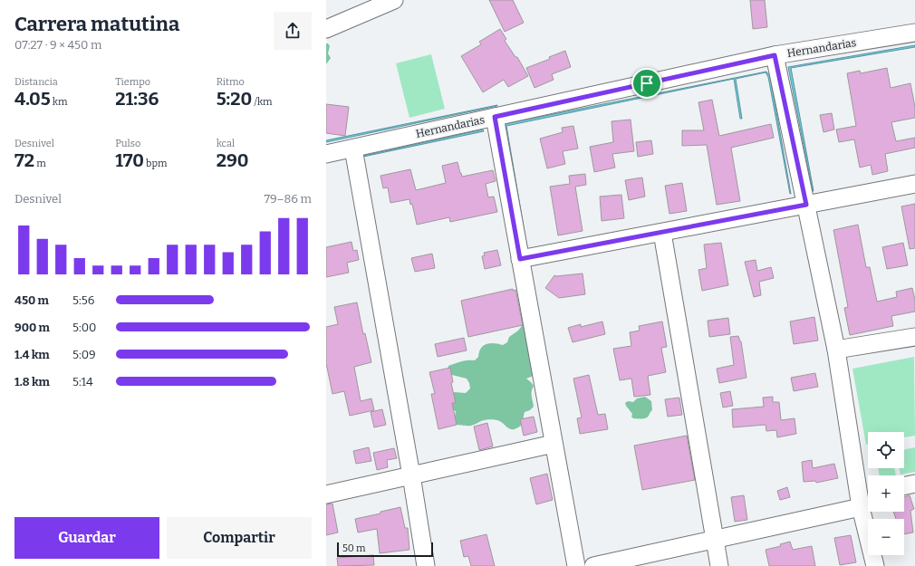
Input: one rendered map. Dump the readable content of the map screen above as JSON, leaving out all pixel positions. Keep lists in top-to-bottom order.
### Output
{
  "streets": {
    "street": ["Hernandarias"]
  },
  "scale_bar": "50 m",
  "page": {
    "heading": ["Carrera matutina", "07:27 · 9 × 450 m"],
    "stats": [
      ["Distancia", "4.05 km"],
      ["Tiempo", "21:36"],
      ["Ritmo", "5:20 /km"],
      ["Desnivel", "72 m"],
      ["Pulso", "170 bpm"],
      ["kcal", "290"]
    ],
    "chart": ["Desnivel", "79–86 m"],
    "list": [
      {
        "name": "450 m",
        "note": "5:56"
      },
      {
        "name": "900 m",
        "note": "5:00"
      },
      {
        "name": "1.4 km",
        "note": "5:09"
      },
      {
        "name": "1.8 km",
        "note": "5:14"
      }
    ],
    "map_buttons": ["+", "−"],
    "buttons": ["Guardar", "Compartir"],
    "scale": "50 m"
  }
}
